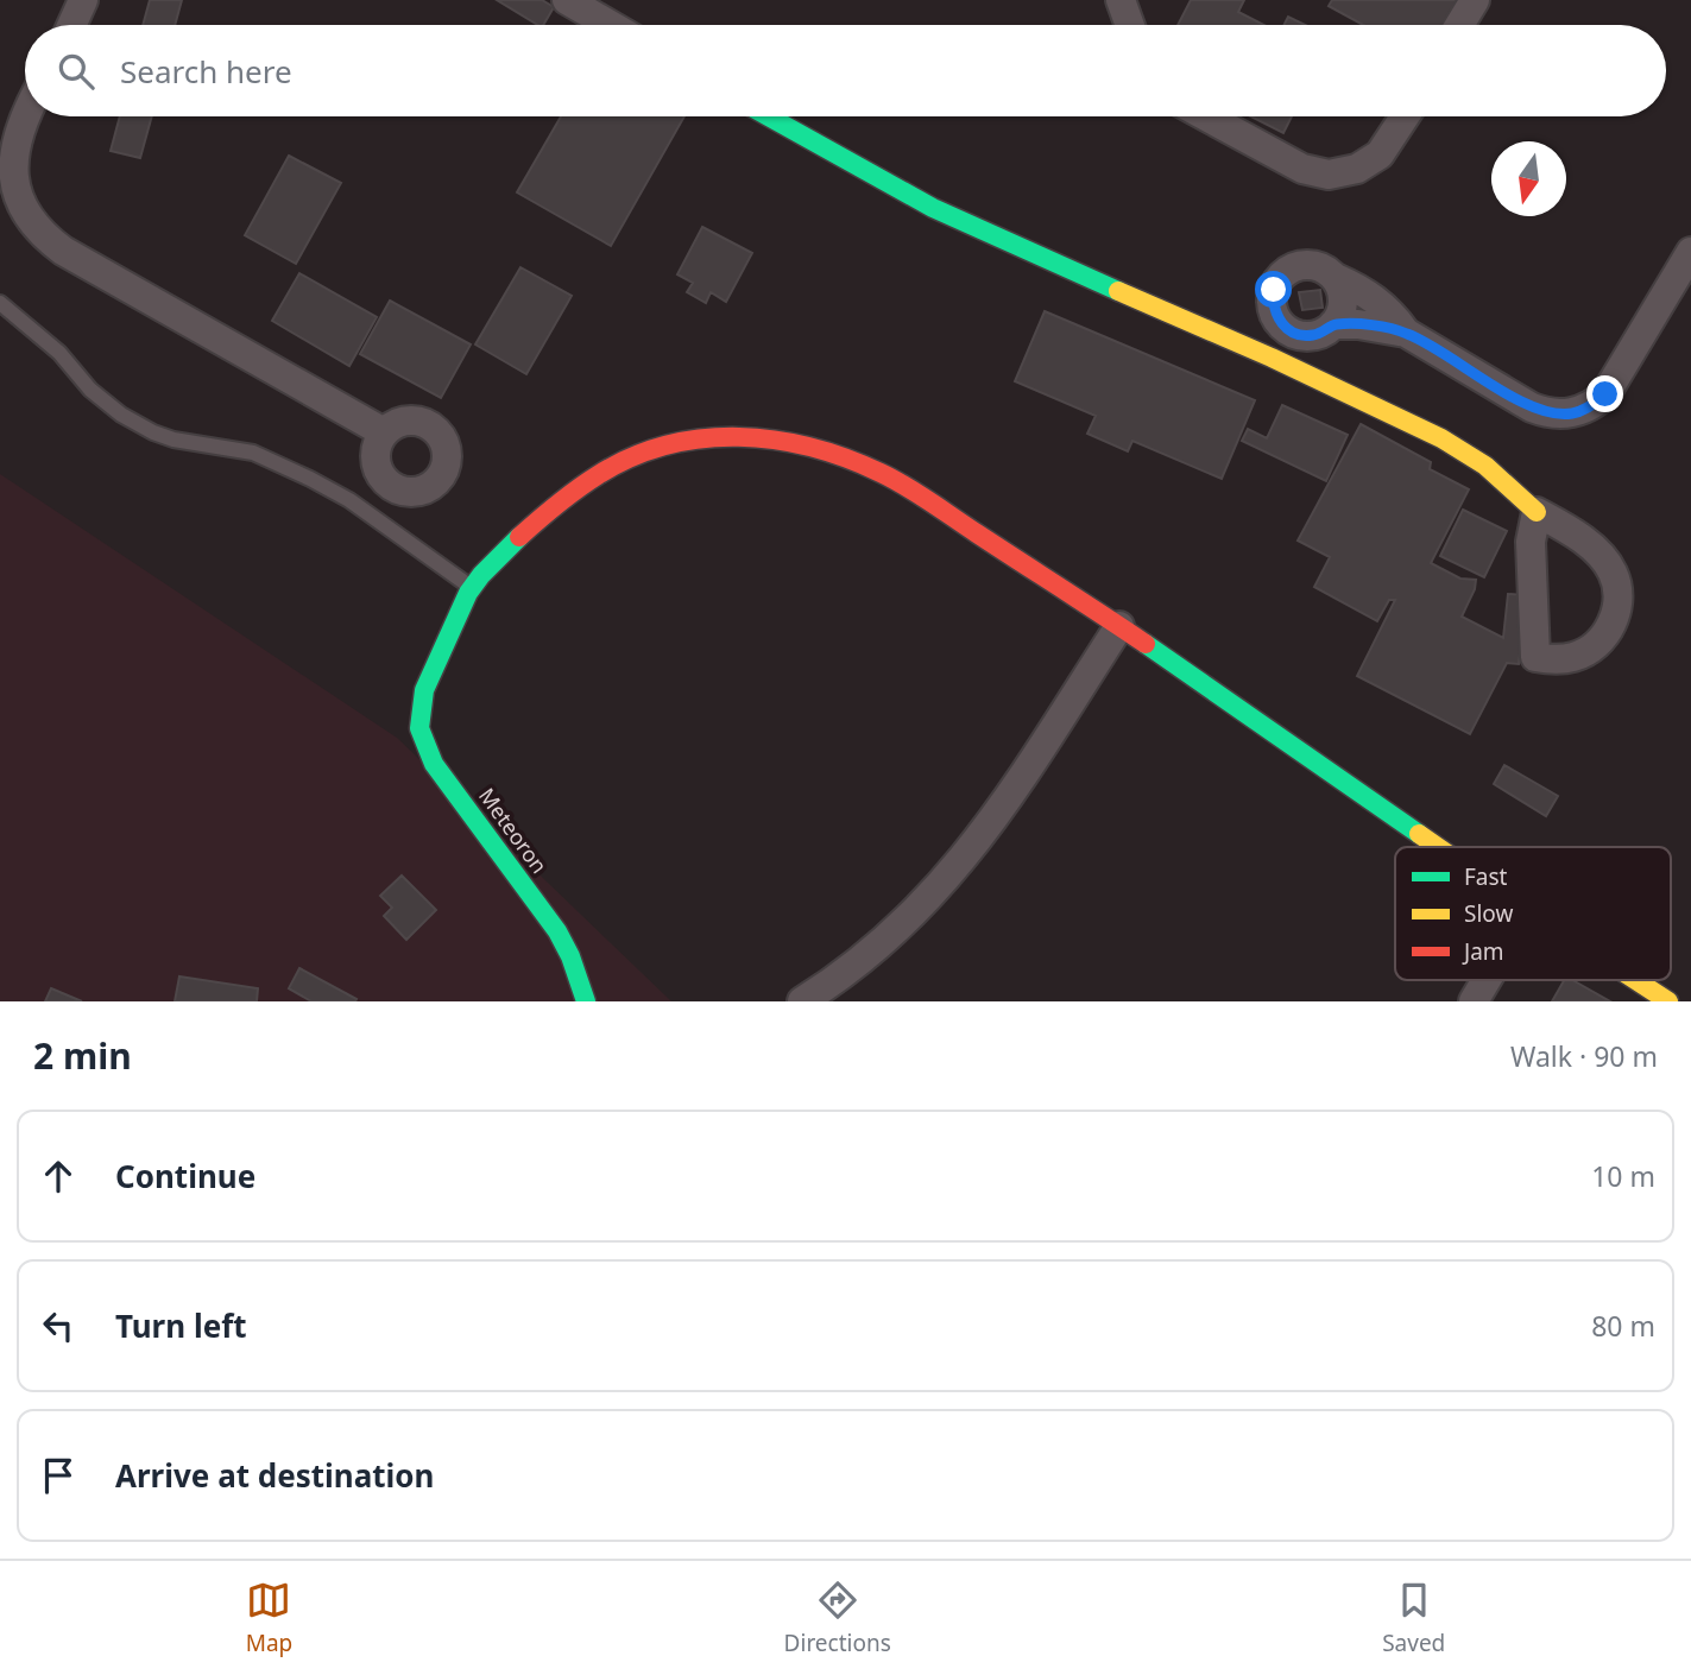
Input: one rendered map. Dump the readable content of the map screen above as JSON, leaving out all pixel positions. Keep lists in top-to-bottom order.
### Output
{
  "streets": {
    "street": ["Meteoron"]
  },
  "legend": ["Fast", "Slow", "Jam"],
  "north": "bottom",
  "page": {
    "search": "Search here",
    "heading": ["2 min", "Walk · 90 m"],
    "list": [
      ["Continue", "10 m"],
      ["Turn left", "80 m"],
      "Arrive at destination"
    ],
    "nav": ["Map", "Directions", "Saved"]
  }
}
